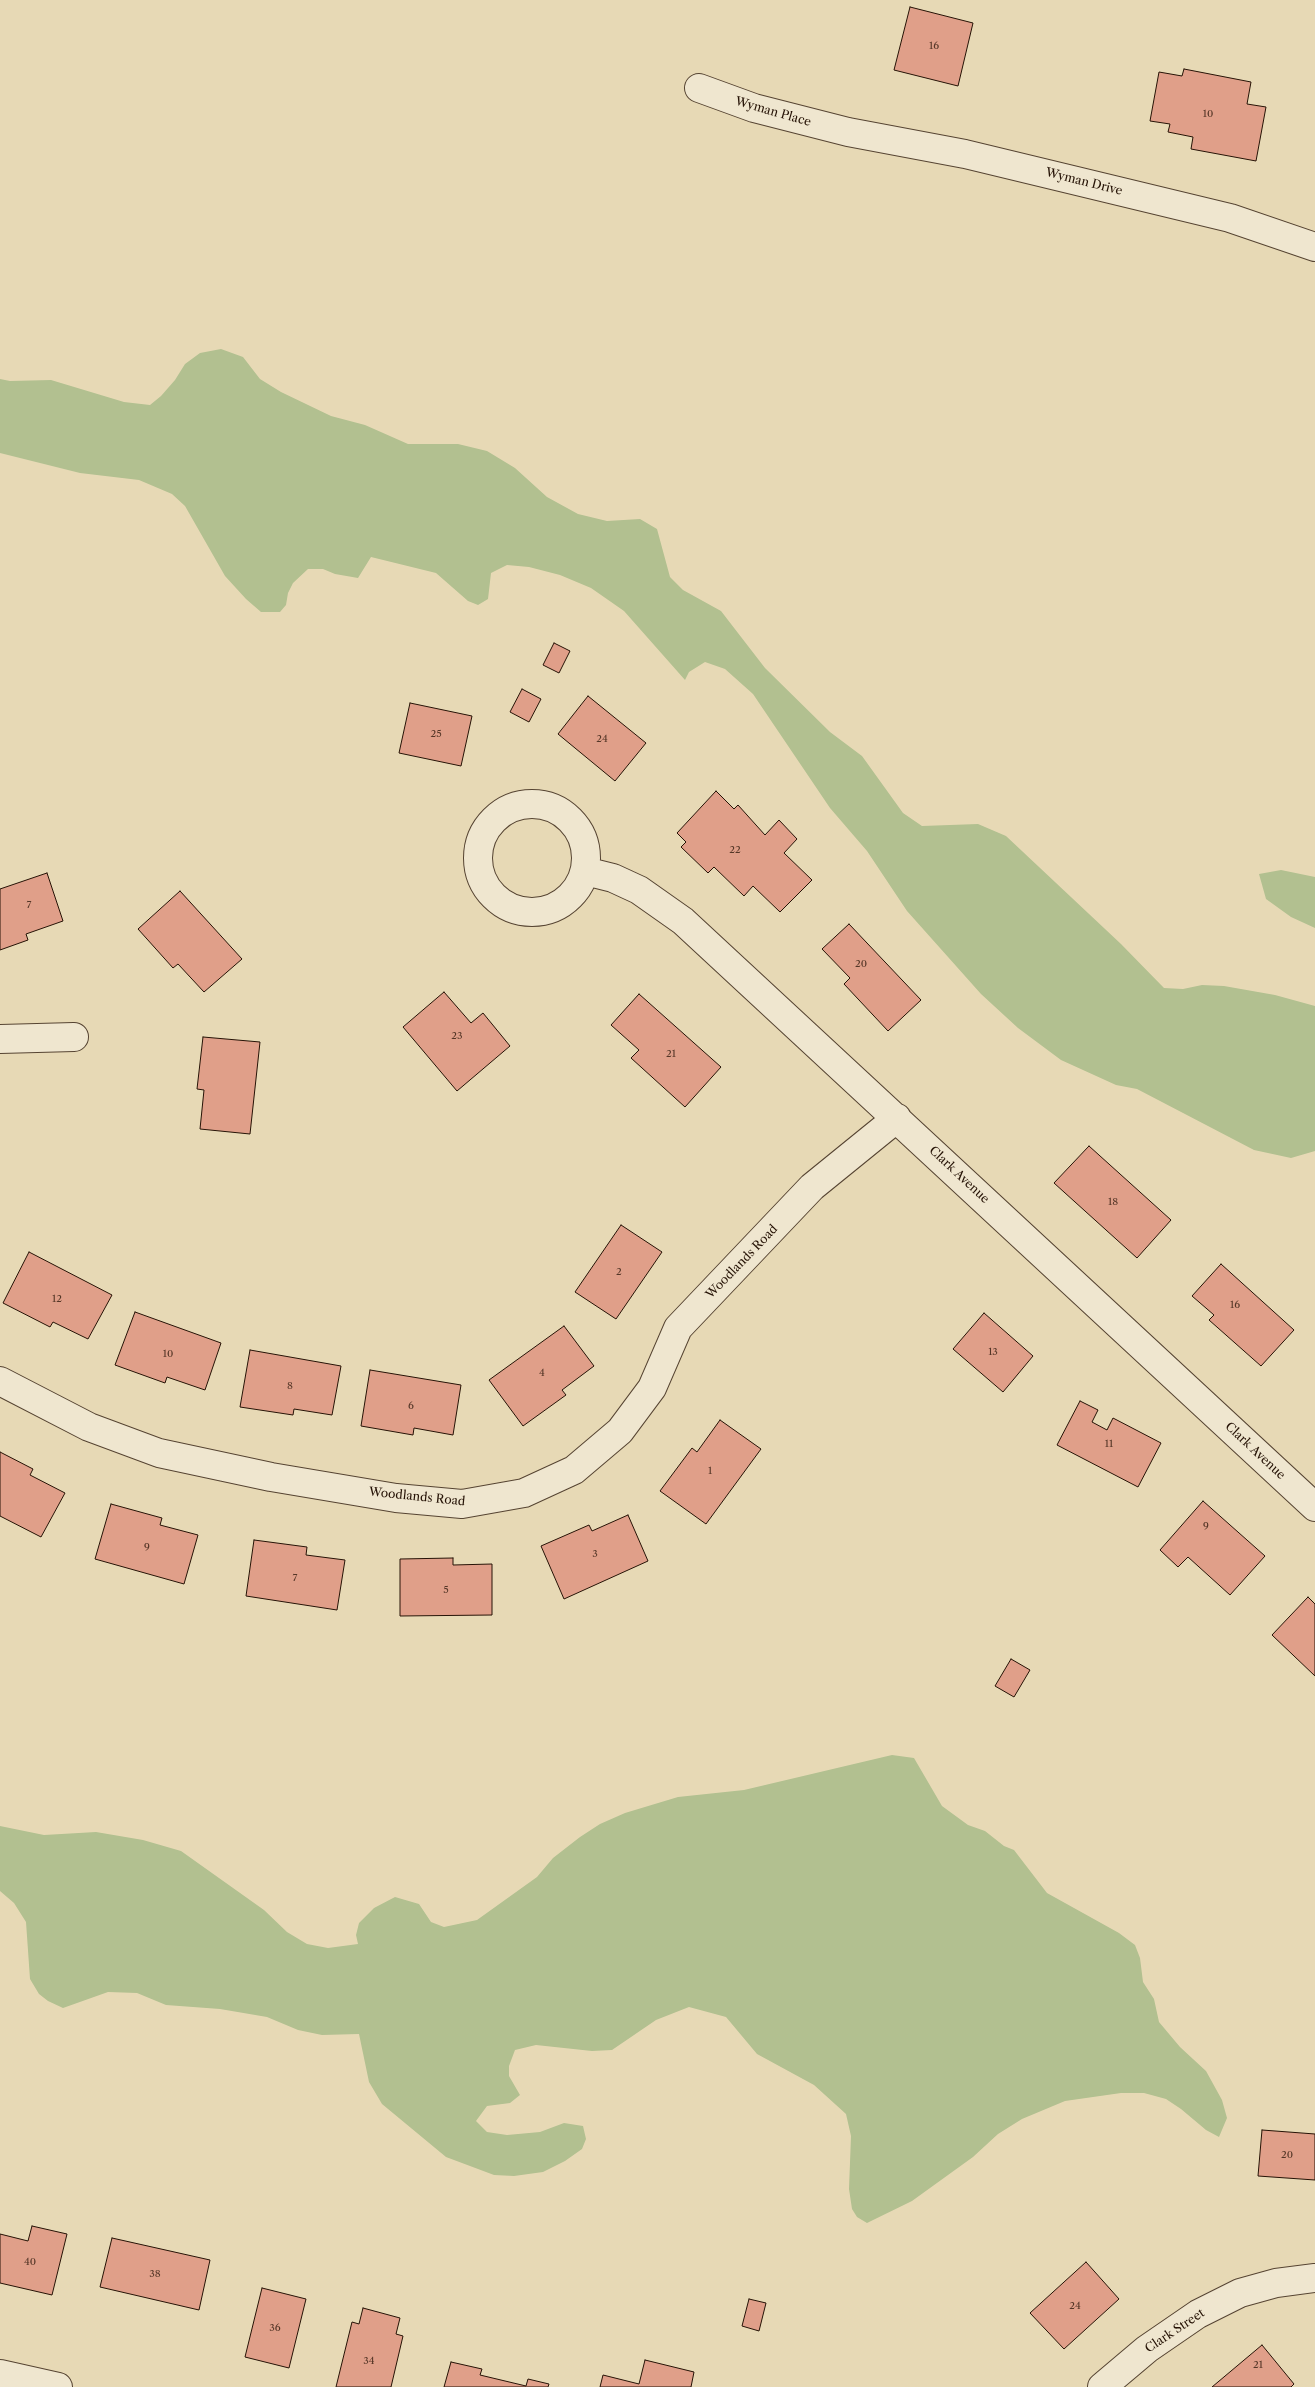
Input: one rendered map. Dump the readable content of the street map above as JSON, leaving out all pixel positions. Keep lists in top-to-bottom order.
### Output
{
  "streets": {
    "street": [
      "Wyman Place",
      "Wyman Drive",
      "Clark Avenue",
      "Woodlands Road",
      "Clark Street"
    ]
  },
  "crossings": [
    ["Wyman Place", "Wyman Drive"],
    ["Clark Avenue", "Woodlands Road"]
  ],
  "house_numbers": [
    "16",
    "10",
    "25",
    "24",
    "22",
    "7",
    "20",
    "23",
    "21",
    "18",
    "2",
    "12",
    "16",
    "13",
    "10",
    "4",
    "8",
    "6",
    "11",
    "1",
    "9",
    "9",
    "3",
    "7",
    "5",
    "20",
    "40",
    "38",
    "24",
    "36",
    "34",
    "21"
  ]
}
